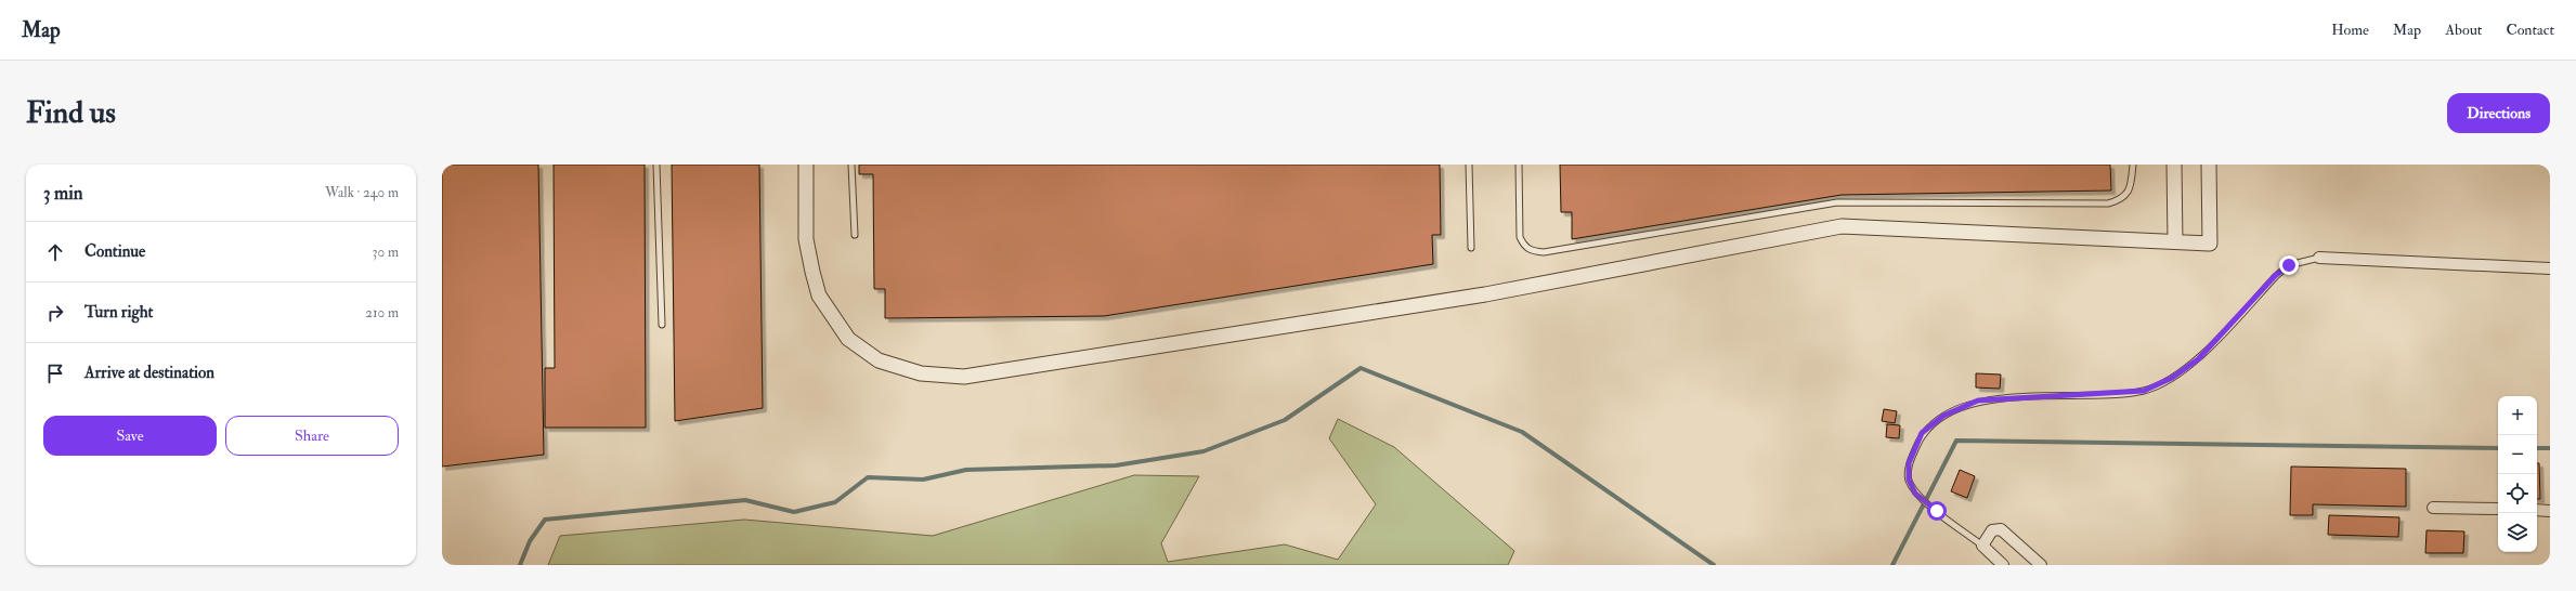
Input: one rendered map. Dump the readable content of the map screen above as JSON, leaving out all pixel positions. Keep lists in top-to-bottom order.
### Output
{
  "page": {
    "header": "Map",
    "nav": [
      "Home",
      "Map",
      "About",
      "Contact"
    ],
    "buttons": [
      "Directions",
      ["Save", "Share"]
    ],
    "title": "Find us",
    "heading": ["3 min", "Walk · 240 m"],
    "list": [
      ["Continue", "30 m"],
      ["Turn right", "210 m"],
      "Arrive at destination"
    ],
    "map_buttons": ["+", "−"]
  }
}
